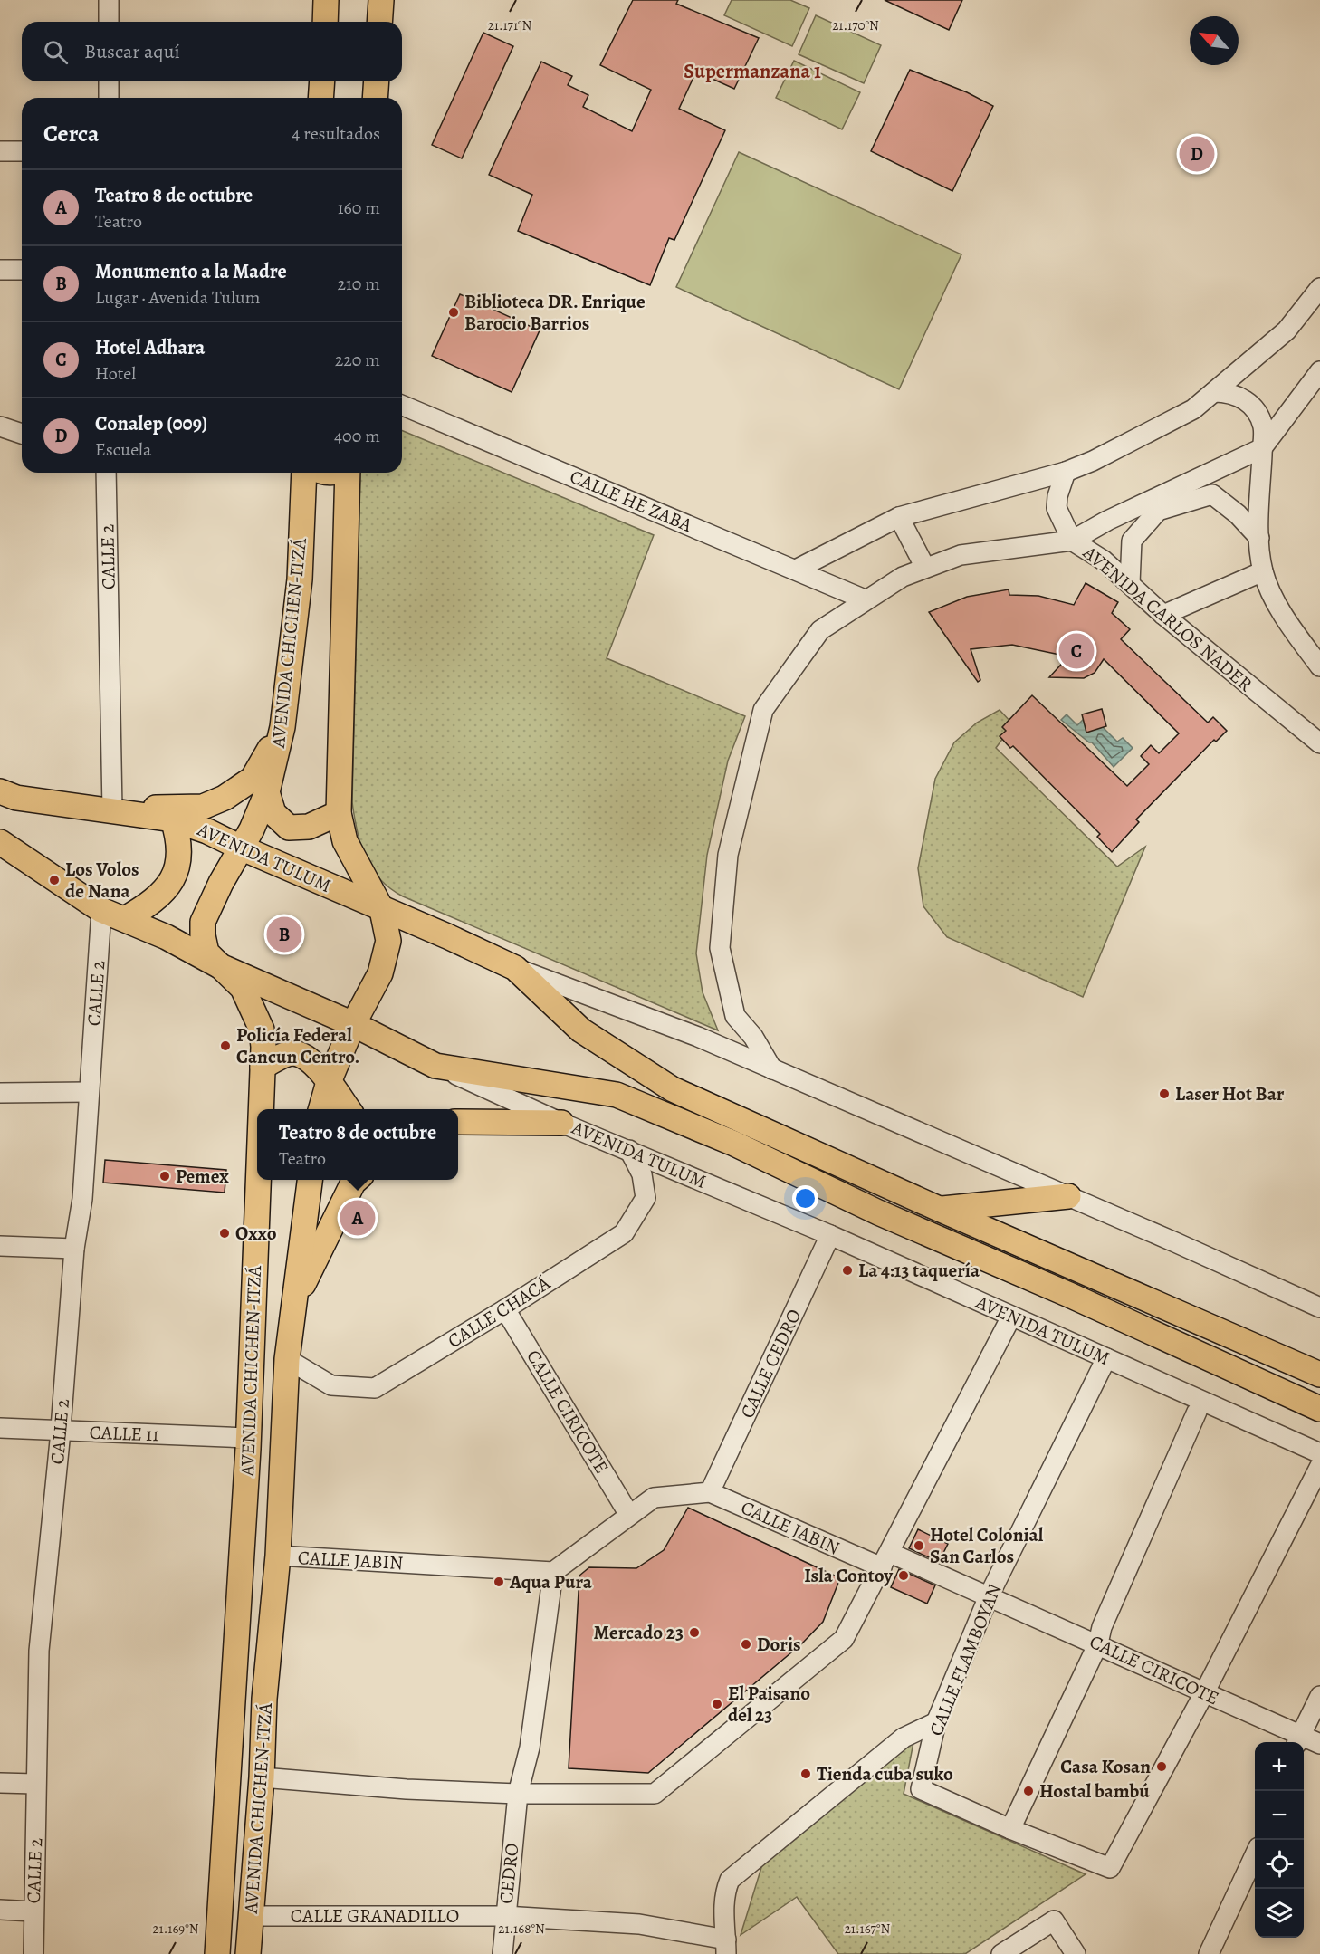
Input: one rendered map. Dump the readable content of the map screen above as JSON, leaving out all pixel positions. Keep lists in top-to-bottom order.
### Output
{
  "streets": {
    "main road": ["AVENIDA CHICHEN-ITZÁ", "AVENIDA TULUM"],
    "street": [
      "CALLE HE ZABA",
      "CALLE 2",
      "AVENIDA CARLOS NADER",
      "CALLE CHACÁ",
      "CALLE CEDRO",
      "CALLE CIRICOTE",
      "CALLE 11",
      "CALLE JABIN",
      "CALLE FLAMBOYAN",
      "CEDRO",
      "CALLE GRANADILLO"
    ]
  },
  "crossings": [
    ["CALLE 2", "AVENIDA TULUM"],
    ["CALLE 2", "CALLE 11"],
    ["AVENIDA CHICHEN-ITZÁ", "AVENIDA TULUM"],
    ["AVENIDA CHICHEN-ITZÁ", "CALLE CHACÁ"],
    ["AVENIDA CHICHEN-ITZÁ", "CALLE 11"],
    ["AVENIDA CHICHEN-ITZÁ", "CALLE JABIN"],
    ["AVENIDA CHICHEN-ITZÁ", "CALLE GRANADILLO"],
    ["AVENIDA TULUM", "CALLE CHACÁ"],
    ["AVENIDA TULUM", "CALLE CEDRO"],
    ["AVENIDA TULUM", "CALLE FLAMBOYAN"],
    ["CALLE CHACÁ", "CALLE CIRICOTE"],
    ["CALLE CEDRO", "CALLE JABIN"],
    ["CALLE CIRICOTE", "CALLE JABIN"],
    ["CALLE CIRICOTE", "CALLE FLAMBOYAN"],
    ["CALLE JABIN", "CALLE FLAMBOYAN"],
    ["CALLE FLAMBOYAN", "CALLE GRANADILLO"],
    ["CEDRO", "CALLE GRANADILLO"]
  ],
  "districts": ["Supermanzana 1"],
  "places": [
    "Biblioteca DR. Enrique Barocio Barrios",
    "Los Volos de Nana",
    "Policía Federal Cancun Centro.",
    "Laser Hot Bar",
    "Pemex",
    "Oxxo",
    "La 4:13 taquería",
    "Hotel Colonial San Carlos",
    "Isla Contoy",
    "Aqua Pura",
    "Mercado 23",
    "Doris",
    "El Paisano del 23",
    "Casa Kosan",
    "Tienda cuba suko",
    "Hostal bambú"
  ],
  "north": "top left",
  "page": {
    "search": "Buscar aquí",
    "heading": ["Cerca", "4 resultados"],
    "pins": [
      "D",
      "C",
      "B",
      "A"
    ],
    "list": [
      {
        "mark": "A",
        "name": "Teatro 8 de octubre",
        "note": "Teatro",
        "value": "160 m"
      },
      {
        "mark": "B",
        "name": "Monumento a la Madre",
        "note": "Lugar · Avenida Tulum",
        "value": "210 m"
      },
      {
        "mark": "C",
        "name": "Hotel Adhara",
        "note": "Hotel",
        "value": "220 m"
      },
      {
        "mark": "D",
        "name": "Conalep (009)",
        "note": "Escuela",
        "value": "400 m"
      }
    ],
    "popup": ["Teatro 8 de octubre", "Teatro"],
    "map_buttons": ["+", "−"]
  },
  "coordinates": [
    "21.171°N",
    "21.170°N",
    "21.169°N",
    "21.168°N",
    "21.167°N"
  ]
}
